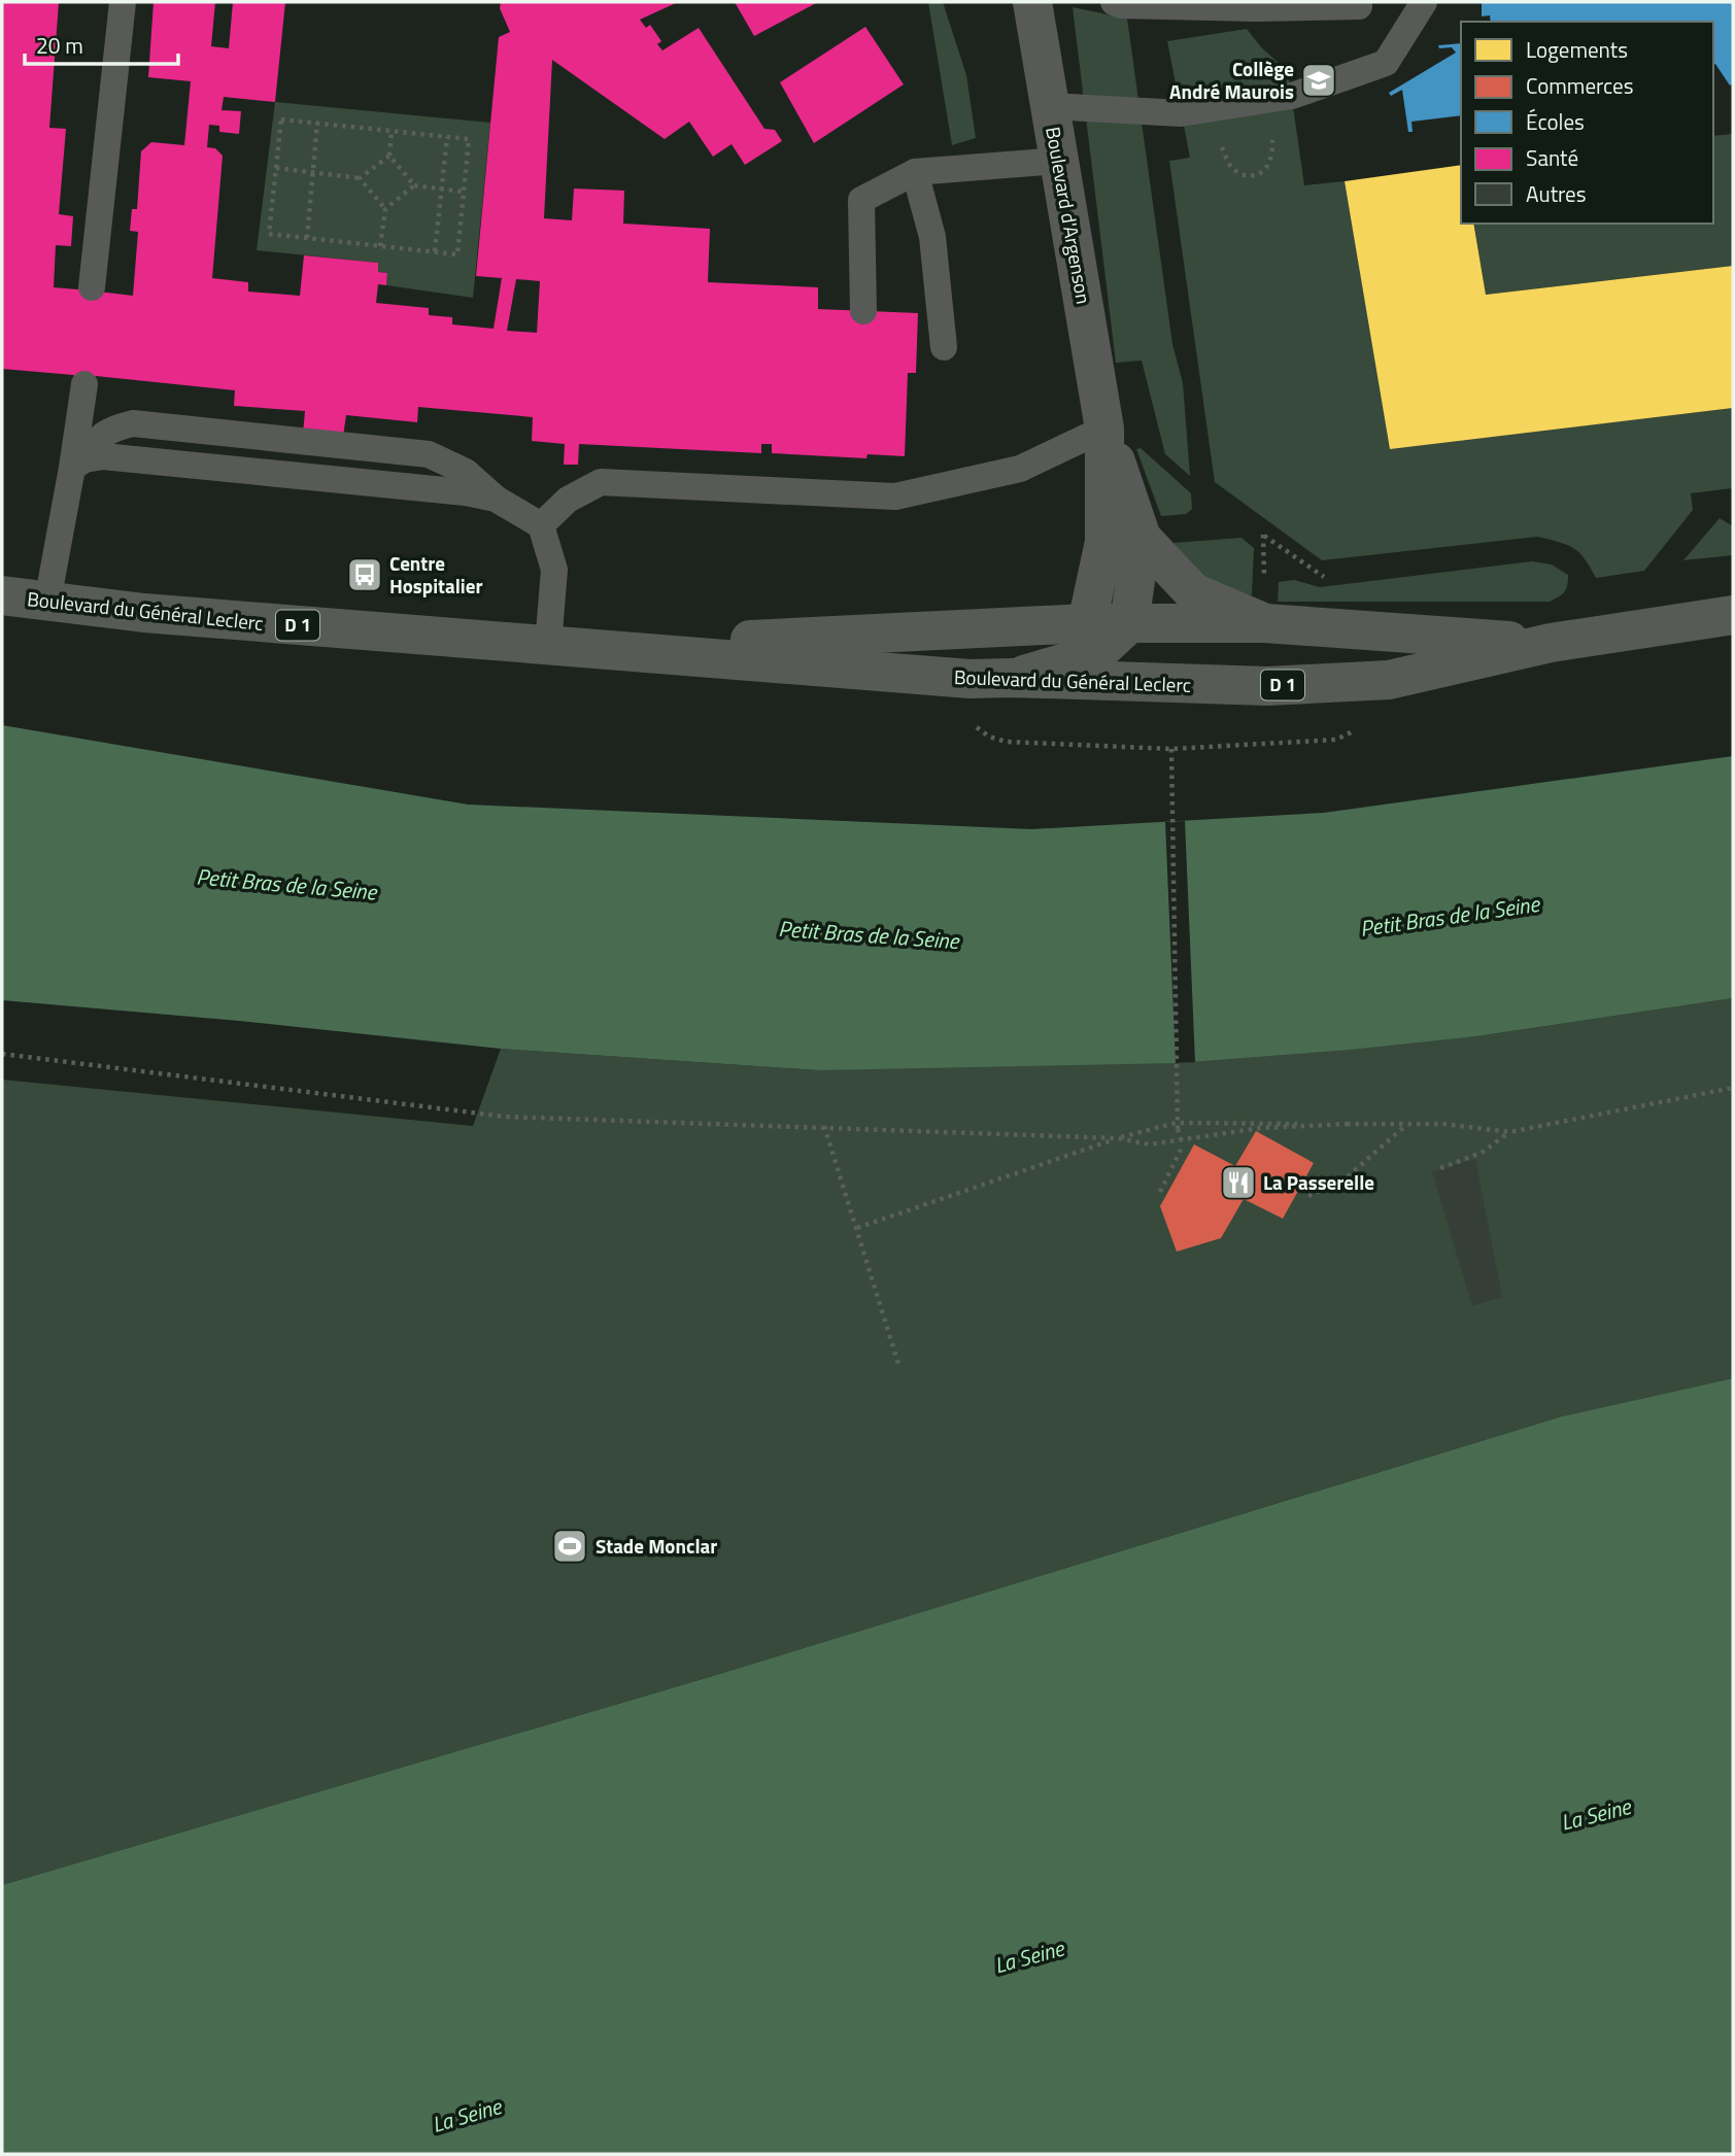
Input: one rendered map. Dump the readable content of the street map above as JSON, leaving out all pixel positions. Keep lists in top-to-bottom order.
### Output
{
  "streets": {
    "main road": ["Boulevard du Général Leclerc", "D 1"],
    "street": ["Boulevard d'Argenson"]
  },
  "crossings": [
    ["Boulevard d'Argenson", "Boulevard du Général Leclerc"]
  ],
  "water": ["Petit Bras de la Seine", "La Seine"],
  "places": {
    "school or university": ["Collège André Maurois"],
    "bus stop": ["Centre Hospitalier"],
    "restaurant": ["La Passerelle"],
    "sports": ["Stade Monclar"]
  },
  "legend": [
    "Logements",
    "Commerces",
    "Écoles",
    "Santé",
    "Autres"
  ],
  "scale_bar": "20 m"
}
